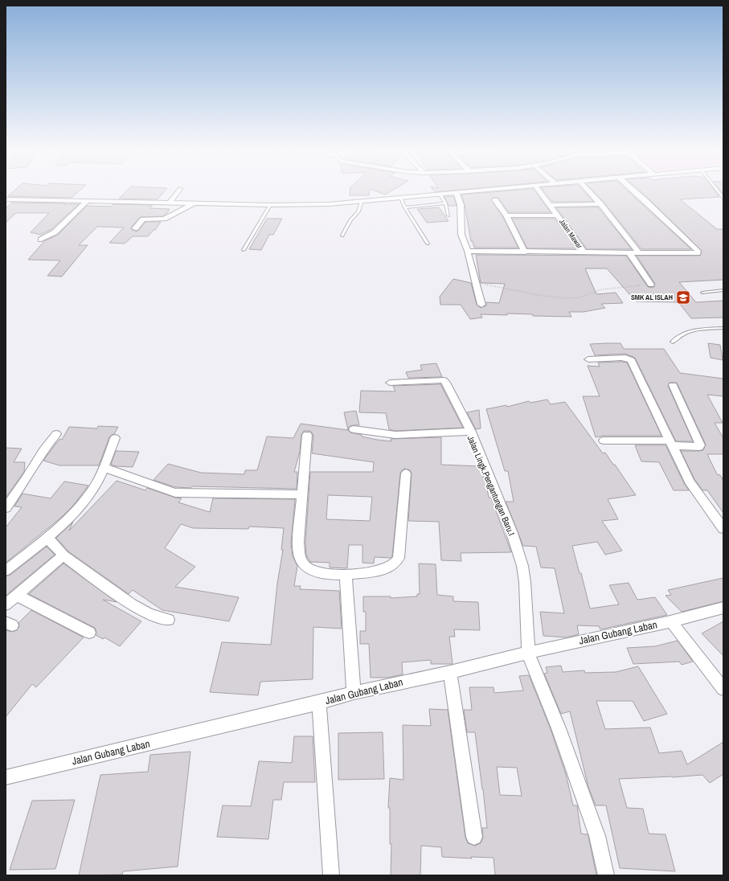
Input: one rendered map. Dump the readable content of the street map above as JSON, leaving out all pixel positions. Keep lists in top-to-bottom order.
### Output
{
  "streets": {
    "street": ["Jalan Mawar", "Jalan Lingk.Pengantungan Baru.I", "Jalan Gubang Laban"]
  },
  "crossings": [
    ["Jalan Lingk.Pengantungan Baru.I", "Jalan Gubang Laban"]
  ],
  "places": {
    "school or university": ["SMK AL ISLAH"]
  }
}
